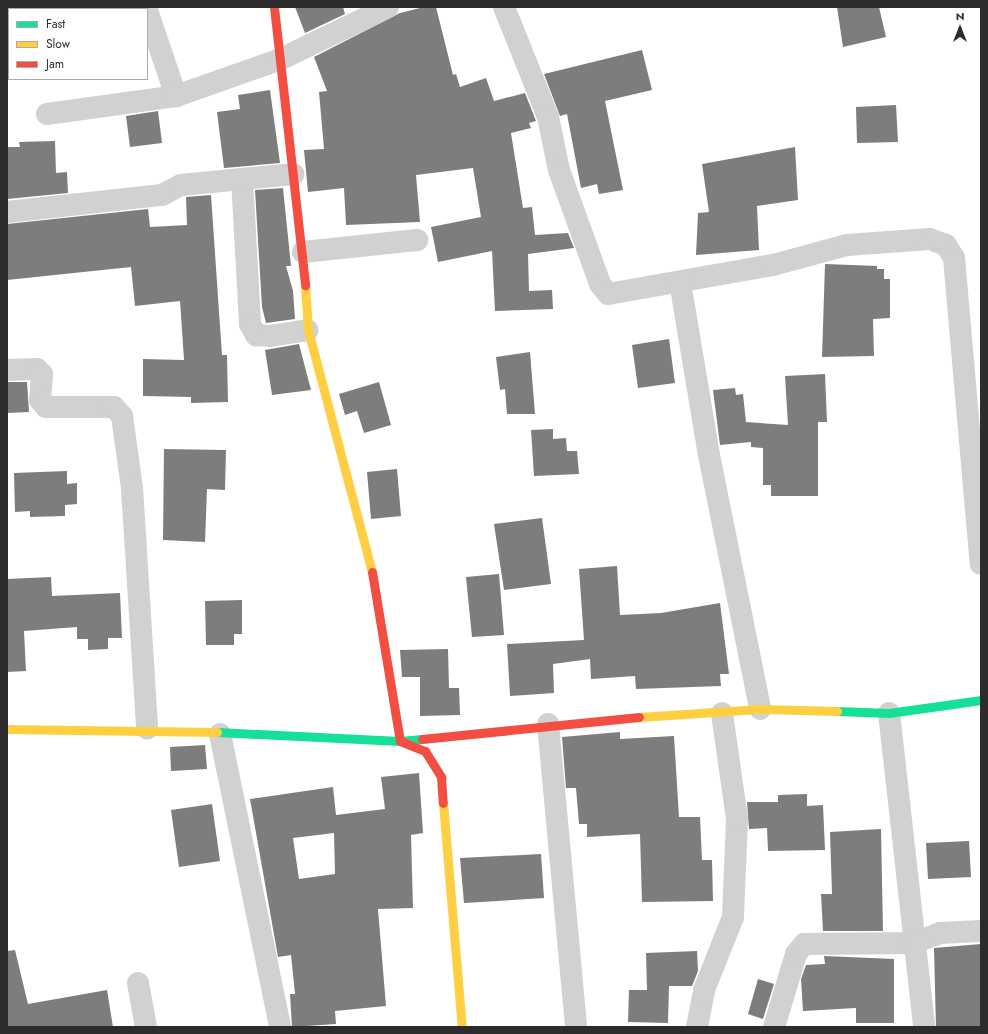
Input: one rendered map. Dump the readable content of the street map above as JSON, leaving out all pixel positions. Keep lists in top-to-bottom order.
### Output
{
  "legend": ["Fast", "Slow", "Jam"],
  "north": "top"
}
